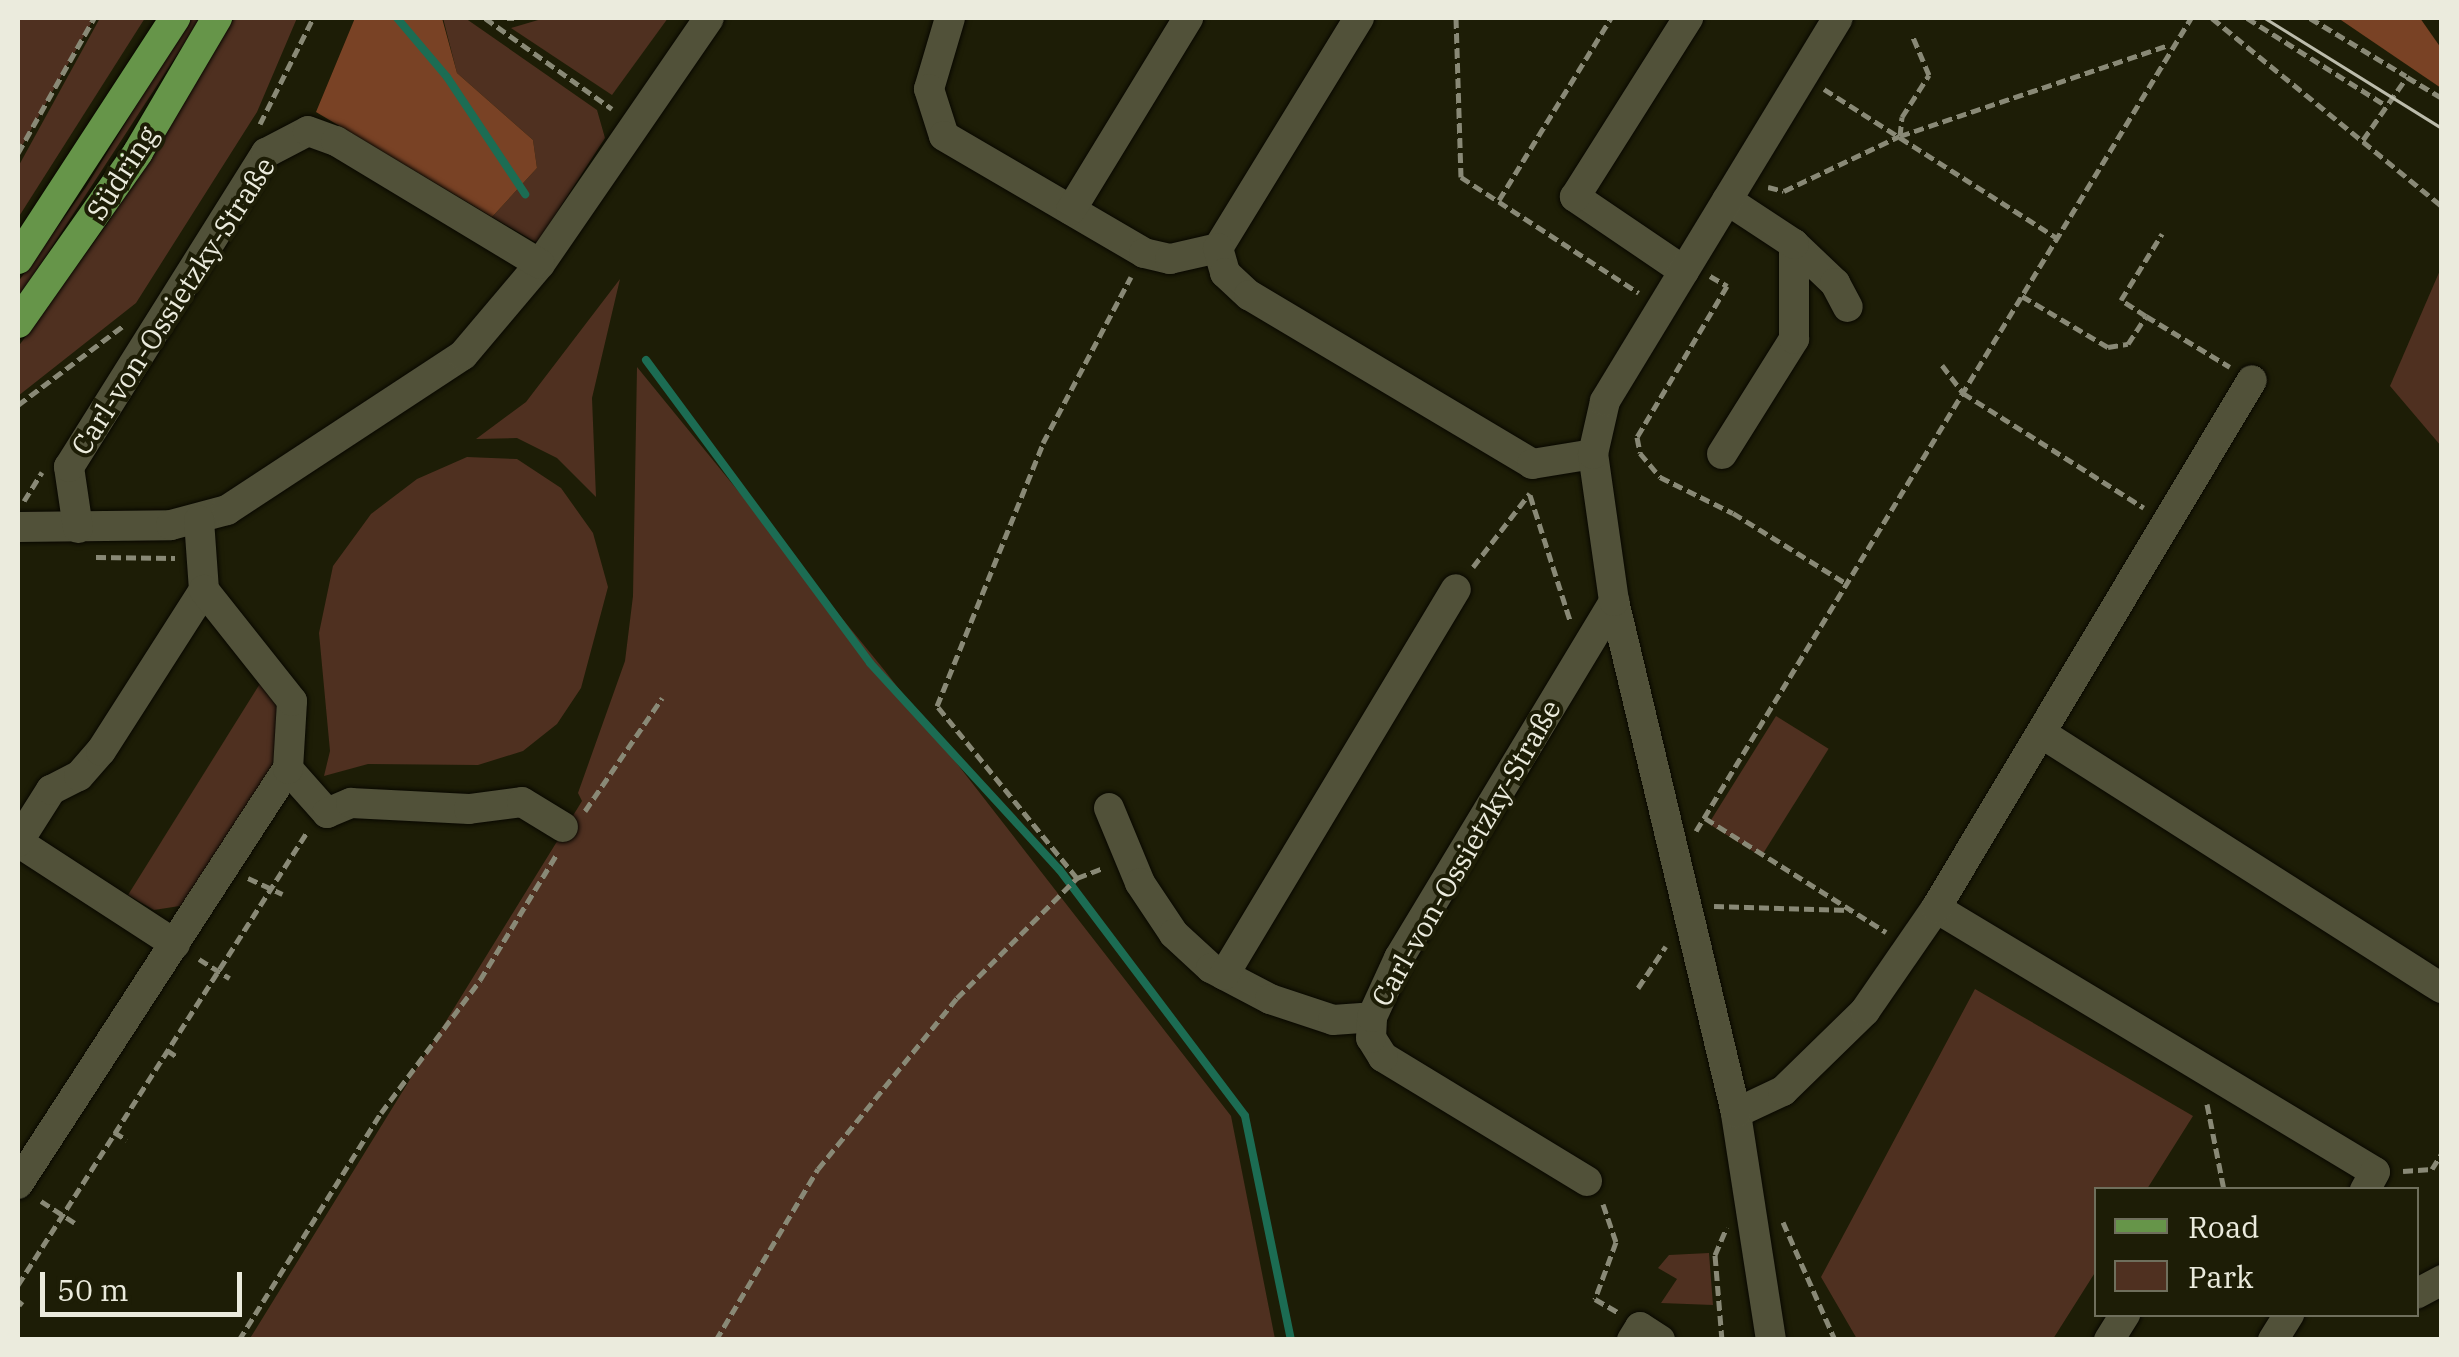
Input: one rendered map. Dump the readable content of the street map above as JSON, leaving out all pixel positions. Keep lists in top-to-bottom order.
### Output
{
  "streets": {
    "main road": ["Südring"],
    "street": ["Carl-von-Ossietzky-Straße"]
  },
  "legend": ["Road", "Park"],
  "scale_bar": "50 m"
}
